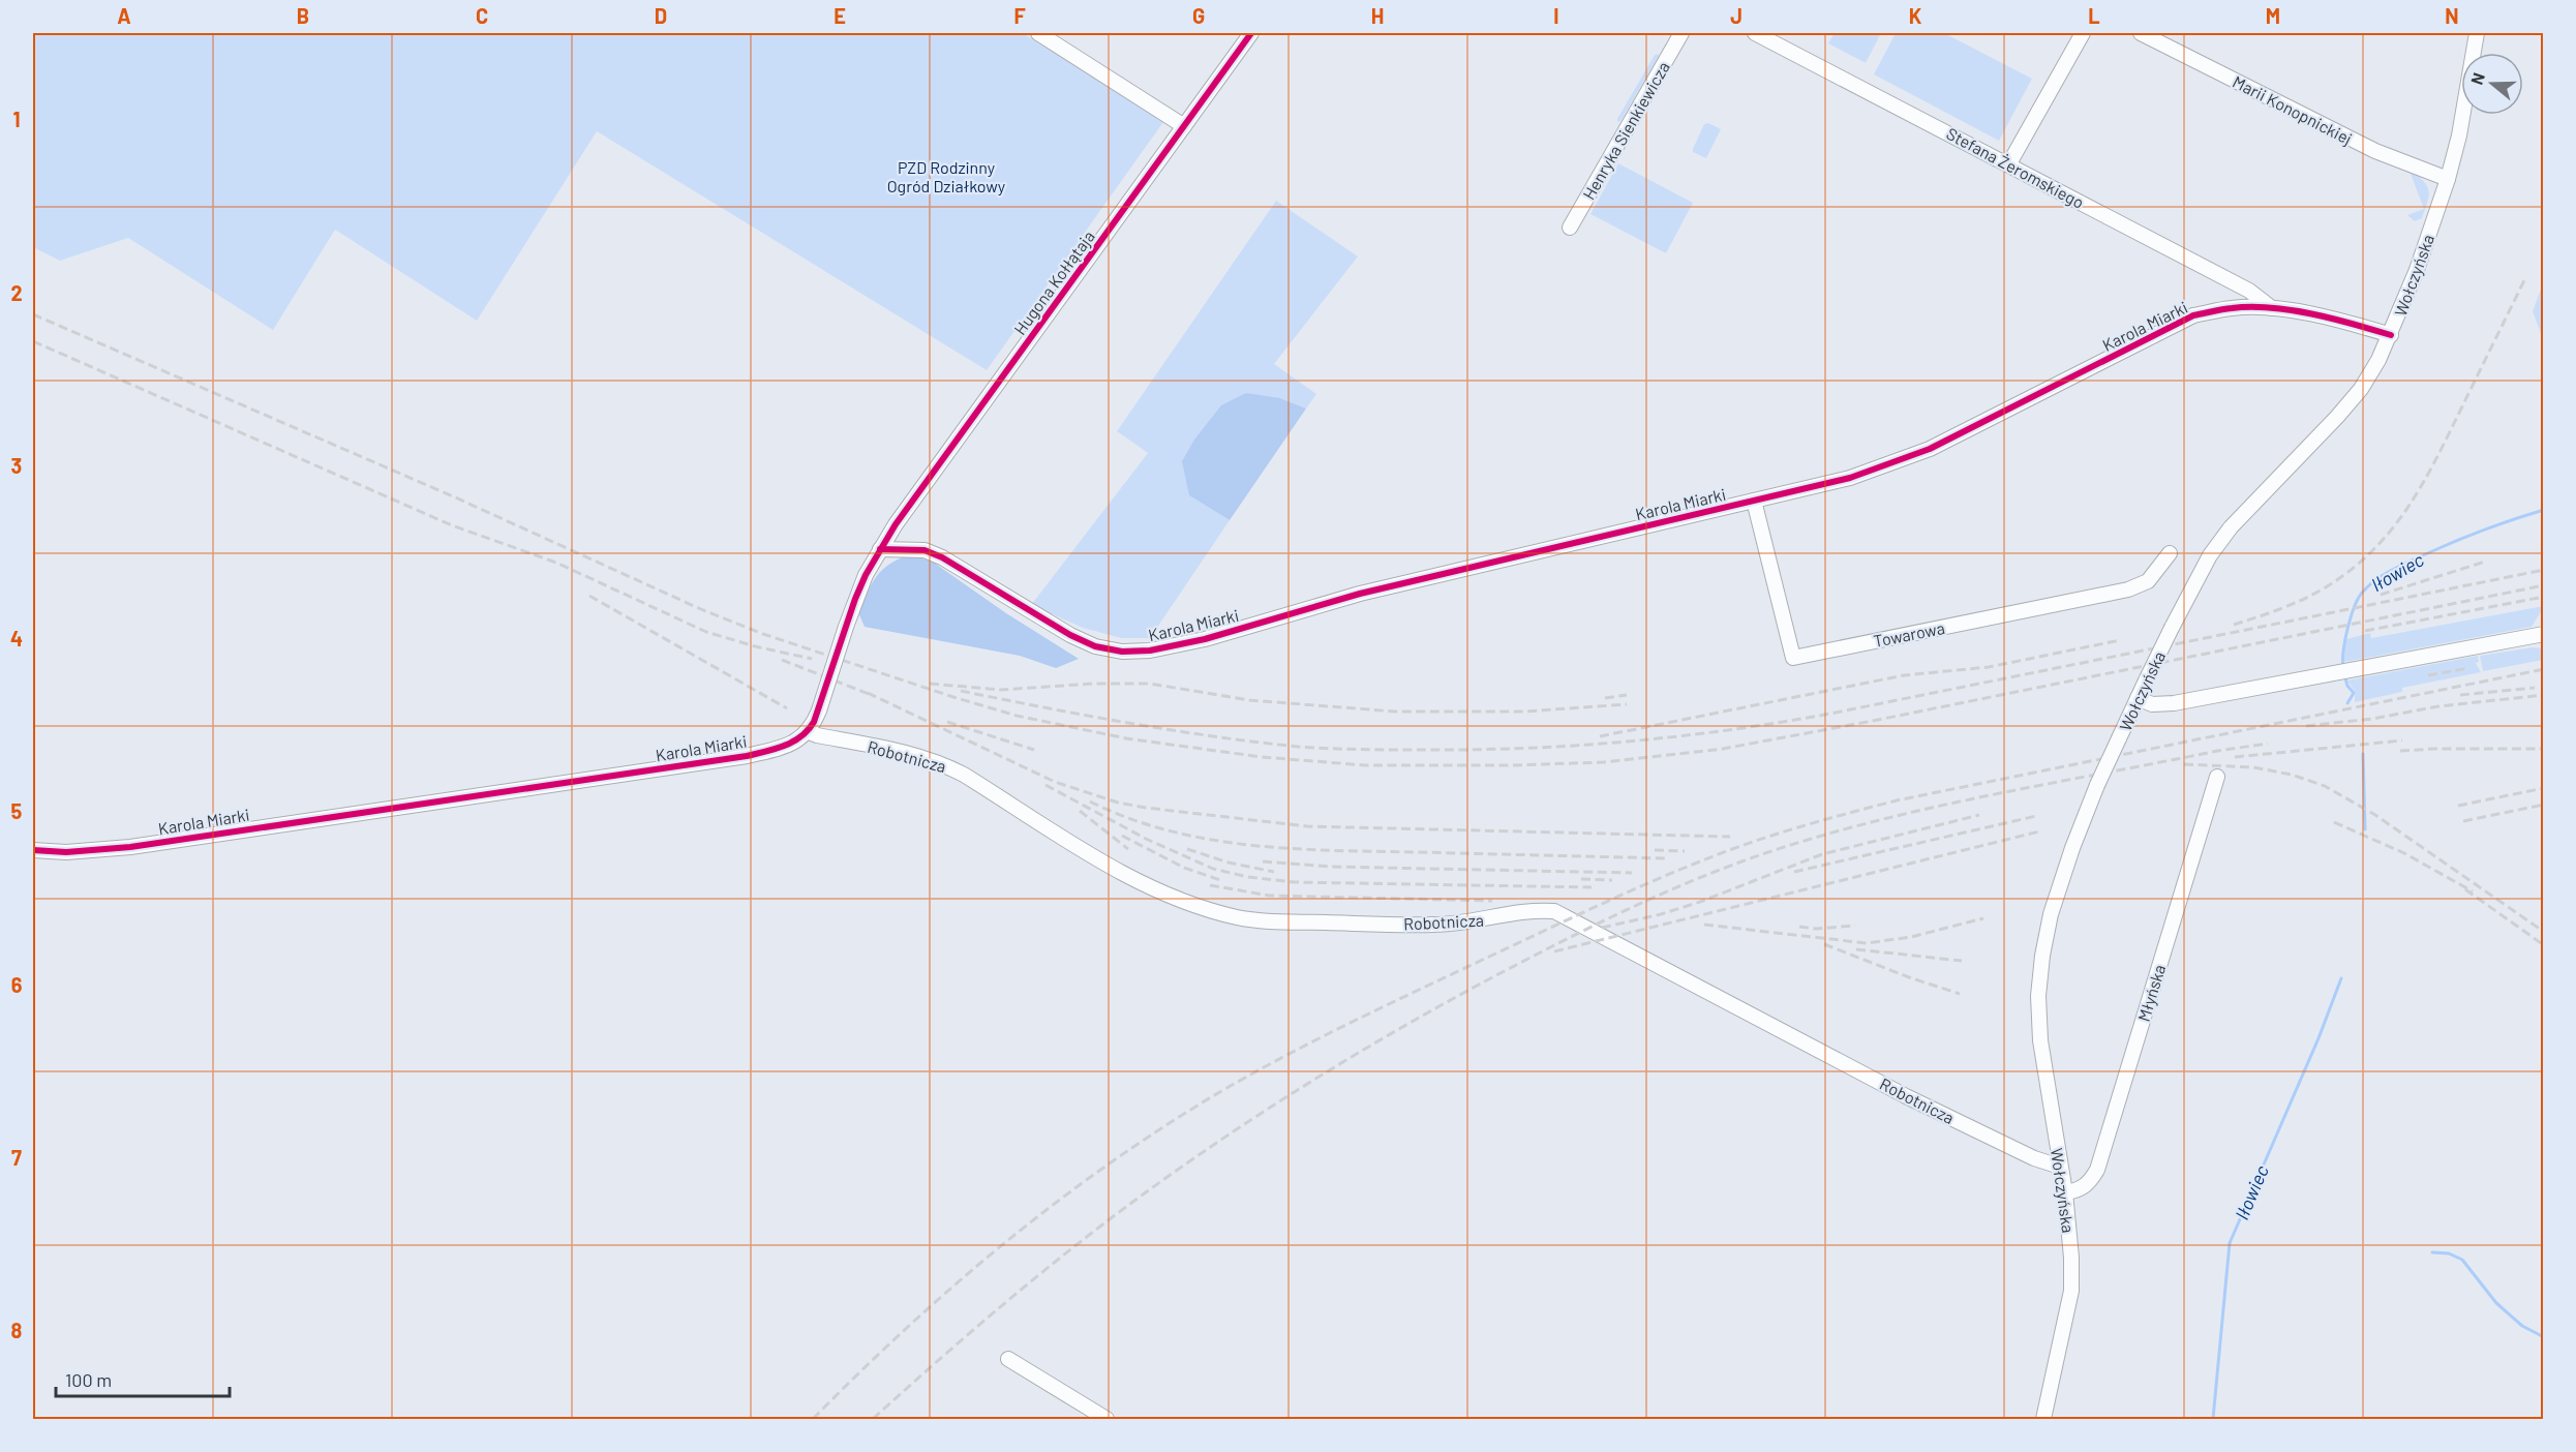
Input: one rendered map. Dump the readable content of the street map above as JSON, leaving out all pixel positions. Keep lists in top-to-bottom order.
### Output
{
  "streets": {
    "street": [
      "Marii Konopnickiej",
      "Henryka Sienkiewicza",
      "Stefana Żeromskiego",
      "Wołczyńska",
      "Hugona Kołłątaja",
      "Karola Miarki",
      "Towarowa",
      "Robotnicza",
      "Młyńska"
    ]
  },
  "crossings": [
    ["Marii Konopnickiej", "Wołczyńska"],
    ["Stefana Żeromskiego", "Karola Miarki"],
    ["Wołczyńska", "Karola Miarki"],
    ["Wołczyńska", "Robotnicza"],
    ["Wołczyńska", "Młyńska"],
    ["Hugona Kołłątaja", "Karola Miarki"],
    ["Karola Miarki", "Towarowa"],
    ["Karola Miarki", "Robotnicza"]
  ],
  "water": ["Iłowiec"],
  "parks": ["PZD Rodzinny Ogród Działkowy"],
  "scale_bar": "100 m",
  "north": "left",
  "grid": {
    "columns": [
      "A",
      "B",
      "C",
      "D",
      "E",
      "F",
      "G",
      "H",
      "I",
      "J",
      "K",
      "L",
      "M",
      "N"
    ],
    "rows": [
      "1",
      "2",
      "3",
      "4",
      "5",
      "6",
      "7",
      "8"
    ]
  }
}
